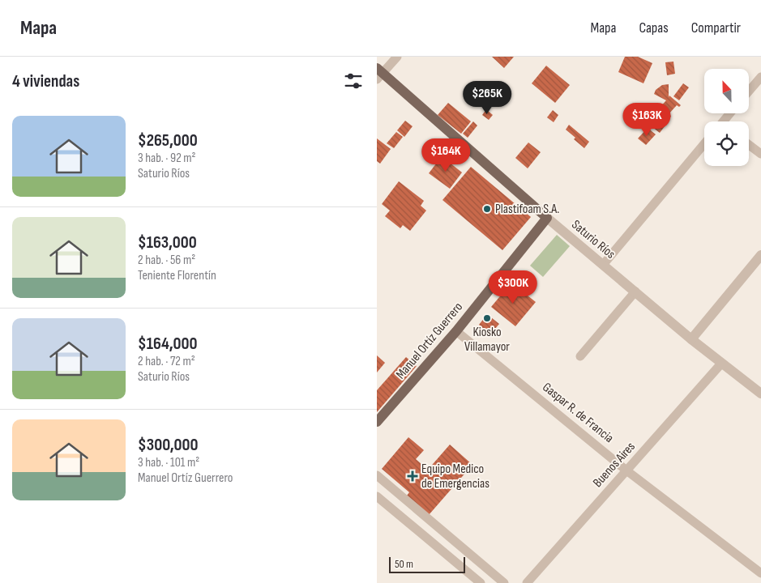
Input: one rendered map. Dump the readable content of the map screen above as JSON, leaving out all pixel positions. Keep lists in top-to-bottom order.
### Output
{
  "streets": {
    "main road": ["Saturio Ríos", "Manuel Ortíz Guerrero"],
    "street": ["Gaspar R. de Francia", "Buenos Aires"]
  },
  "crossings": [
    ["Saturio Ríos", "Manuel Ortíz Guerrero"],
    ["Saturio Ríos", "Buenos Aires"],
    ["Manuel Ortíz Guerrero", "Gaspar R. de Francia"],
    ["Gaspar R. de Francia", "Buenos Aires"]
  ],
  "places": {
    "other": ["Plastifoam S.A.", "Kiosko Villamayor"],
    "health": ["Equipo Medico de Emergencias"]
  },
  "scale_bar": "50 m",
  "north": "top",
  "page": {
    "header": "Mapa",
    "nav": ["Mapa", "Capas", "Compartir"],
    "heading": "4 viviendas",
    "price": [
      "$265K",
      "$163K",
      "$164K",
      "$300K"
    ],
    "list": [
      {
        "name": "$265,000",
        "note": "3 hab. · 92 m² · Saturio Ríos"
      },
      {
        "name": "$163,000",
        "note": "2 hab. · 56 m² · Teniente Florentín"
      },
      {
        "name": "$164,000",
        "note": "2 hab. · 72 m² · Saturio Ríos"
      },
      {
        "name": "$300,000",
        "note": "3 hab. · 101 m² · Manuel Ortíz Guerrero"
      }
    ],
    "scale": "50 m"
  }
}
